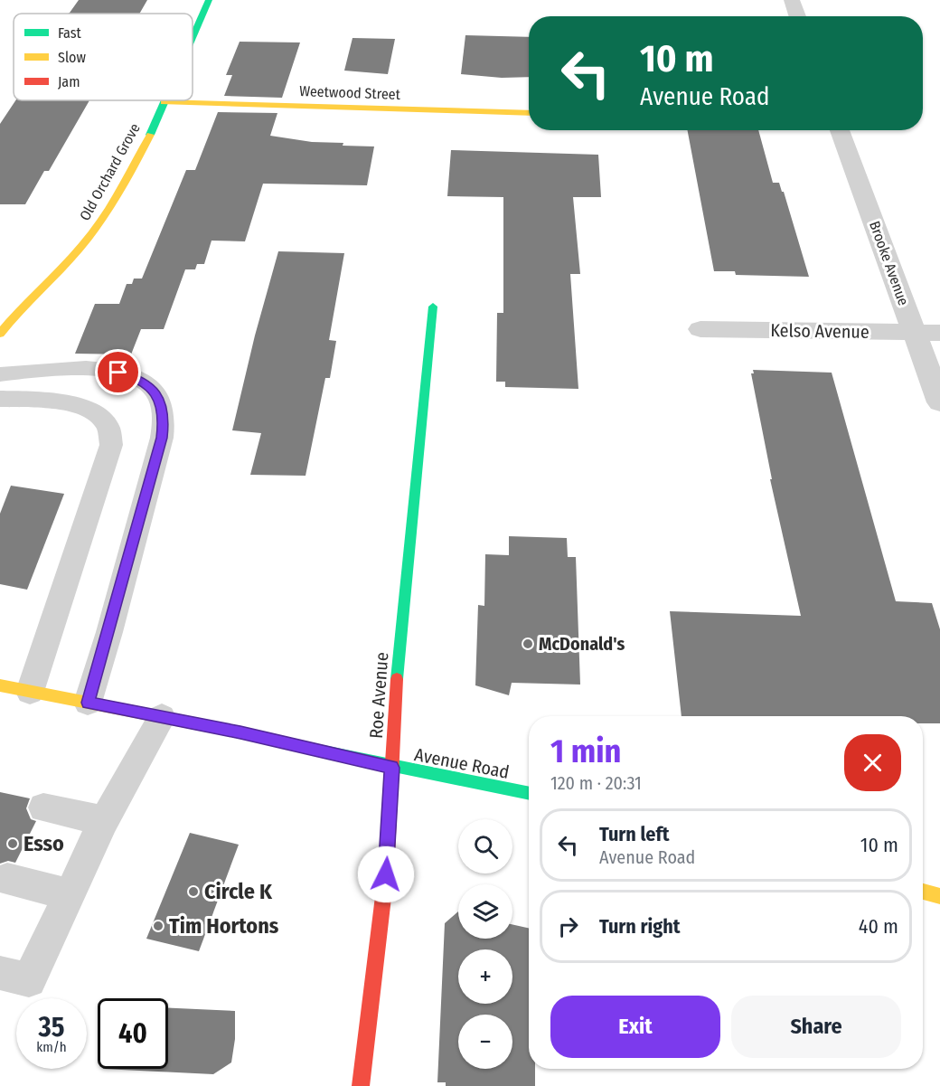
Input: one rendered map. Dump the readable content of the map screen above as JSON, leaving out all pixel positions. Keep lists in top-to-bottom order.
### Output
{
  "streets": {
    "street": [
      "Weetwood Street",
      "Old Orchard Grove",
      "Brooke Avenue",
      "Kelso Avenue",
      "Roe Avenue",
      "Avenue Road"
    ]
  },
  "crossings": [
    ["Weetwood Street", "Old Orchard Grove"],
    ["Brooke Avenue", "Kelso Avenue"],
    ["Roe Avenue", "Avenue Road"]
  ],
  "places": [
    "McDonald's",
    "Esso",
    "Circle K",
    "Tim Hortons"
  ],
  "legend": ["Fast", "Slow", "Jam"],
  "page": {
    "turn": ["10 m", "Avenue Road"],
    "heading": ["1 min", "120 m · 20:31"],
    "list": [
      {
        "name": "Turn left",
        "note": "Avenue Road",
        "value": "10 m"
      },
      {
        "name": "Turn right",
        "value": "40 m"
      }
    ],
    "map_buttons": ["+", "−"],
    "buttons": ["Exit", "Share"],
    "speed": "35 km/h",
    "limit": "40"
  }
}
